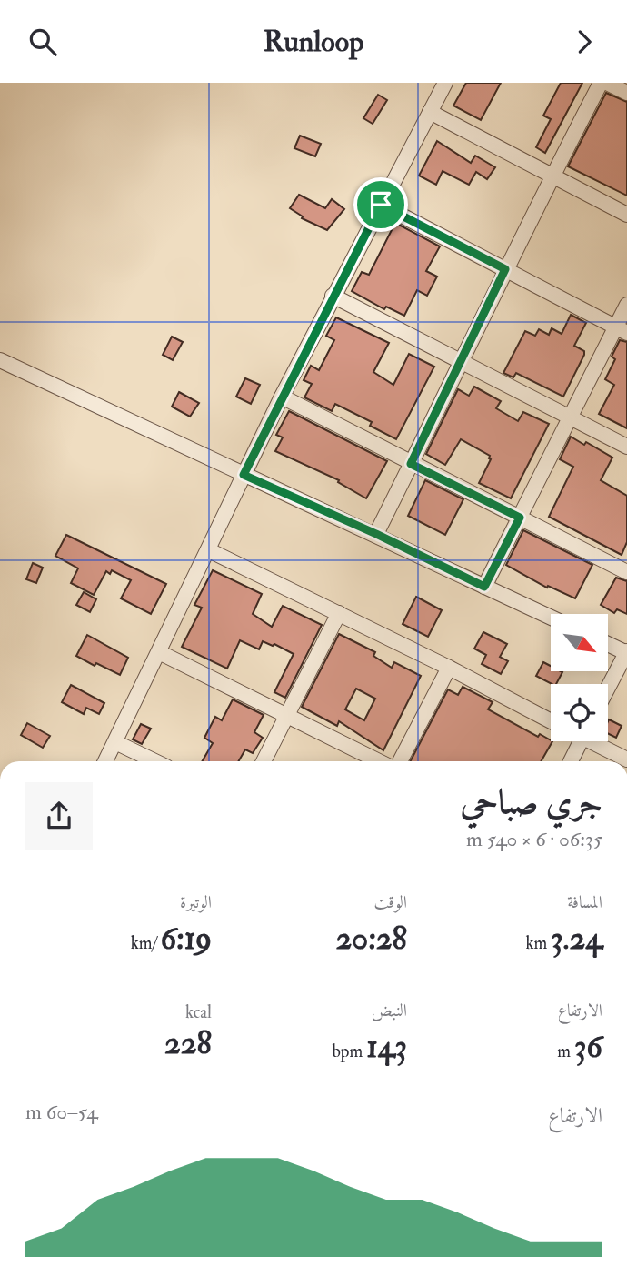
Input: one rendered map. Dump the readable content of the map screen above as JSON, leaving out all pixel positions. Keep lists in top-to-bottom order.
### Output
{
  "north": "bottom right",
  "page": {
    "header": "Runloop",
    "heading": ["جري صباحي", "06:35 · 6 × 540 m"],
    "stats": [
      ["المسافة", "3.24 km"],
      ["الوقت", "20:28"],
      ["الوتيرة", "6:19 /km"],
      ["الارتفاع", "36 m"],
      ["النبض", "143 bpm"],
      ["kcal", "228"]
    ],
    "chart": ["الارتفاع", "54–60 m"]
  }
}
